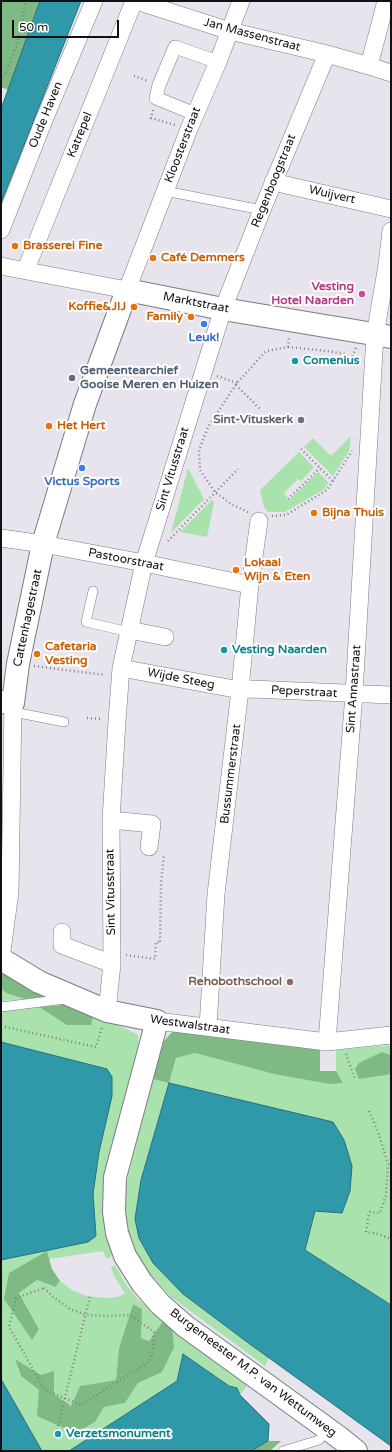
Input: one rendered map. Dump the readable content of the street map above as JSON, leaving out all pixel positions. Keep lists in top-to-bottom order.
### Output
{
  "streets": {
    "street": [
      "Jan Massenstraat",
      "Oude Haven",
      "Katrepel",
      "Kloosterstraat",
      "Regenboogstraat",
      "Wuijvert",
      "Marktstraat",
      "Sint Vitusstraat",
      "Pastoorstraat",
      "Cattenhagestraat",
      "Wijde Steeg",
      "Sint Annastraat",
      "Peperstraat",
      "Bussummerstraat",
      "Westwalstraat",
      "Burgemeester M.P. van Wettumweg"
    ]
  },
  "crossings": [
    ["Jan Massenstraat", "Katrepel"],
    ["Jan Massenstraat", "Kloosterstraat"],
    ["Jan Massenstraat", "Regenboogstraat"],
    ["Katrepel", "Marktstraat"],
    ["Kloosterstraat", "Marktstraat"],
    ["Kloosterstraat", "Cattenhagestraat"],
    ["Regenboogstraat", "Wuijvert"],
    ["Regenboogstraat", "Marktstraat"],
    ["Regenboogstraat", "Sint Vitusstraat"],
    ["Marktstraat", "Sint Vitusstraat"],
    ["Marktstraat", "Cattenhagestraat"],
    ["Marktstraat", "Sint Annastraat"],
    ["Sint Vitusstraat", "Pastoorstraat"],
    ["Sint Vitusstraat", "Wijde Steeg"],
    ["Sint Vitusstraat", "Westwalstraat"],
    ["Pastoorstraat", "Cattenhagestraat"],
    ["Pastoorstraat", "Bussummerstraat"],
    ["Cattenhagestraat", "Westwalstraat"],
    ["Wijde Steeg", "Peperstraat"],
    ["Wijde Steeg", "Bussummerstraat"],
    ["Sint Annastraat", "Peperstraat"],
    ["Sint Annastraat", "Westwalstraat"],
    ["Peperstraat", "Bussummerstraat"],
    ["Bussummerstraat", "Westwalstraat"],
    ["Westwalstraat", "Burgemeester M.P. van Wettumweg"]
  ],
  "places": [
    "Brasserei Fine",
    "Café Demmers",
    "Vesting Hotel Naarden",
    "Koffie&JIJ",
    "Family",
    "Leuk!",
    "Comenius",
    "Gemeentearchief Gooise Meren en Huizen",
    "Sint-Vituskerk",
    "Het Hert",
    "Victus Sports",
    "Bijna Thuis",
    "Lokaal Wijn & Eten",
    "Vesting Naarden",
    "Cafetaria Vesting",
    "Rehobothschool",
    "Verzetsmonument"
  ],
  "scale_bar": "50 m"
}
